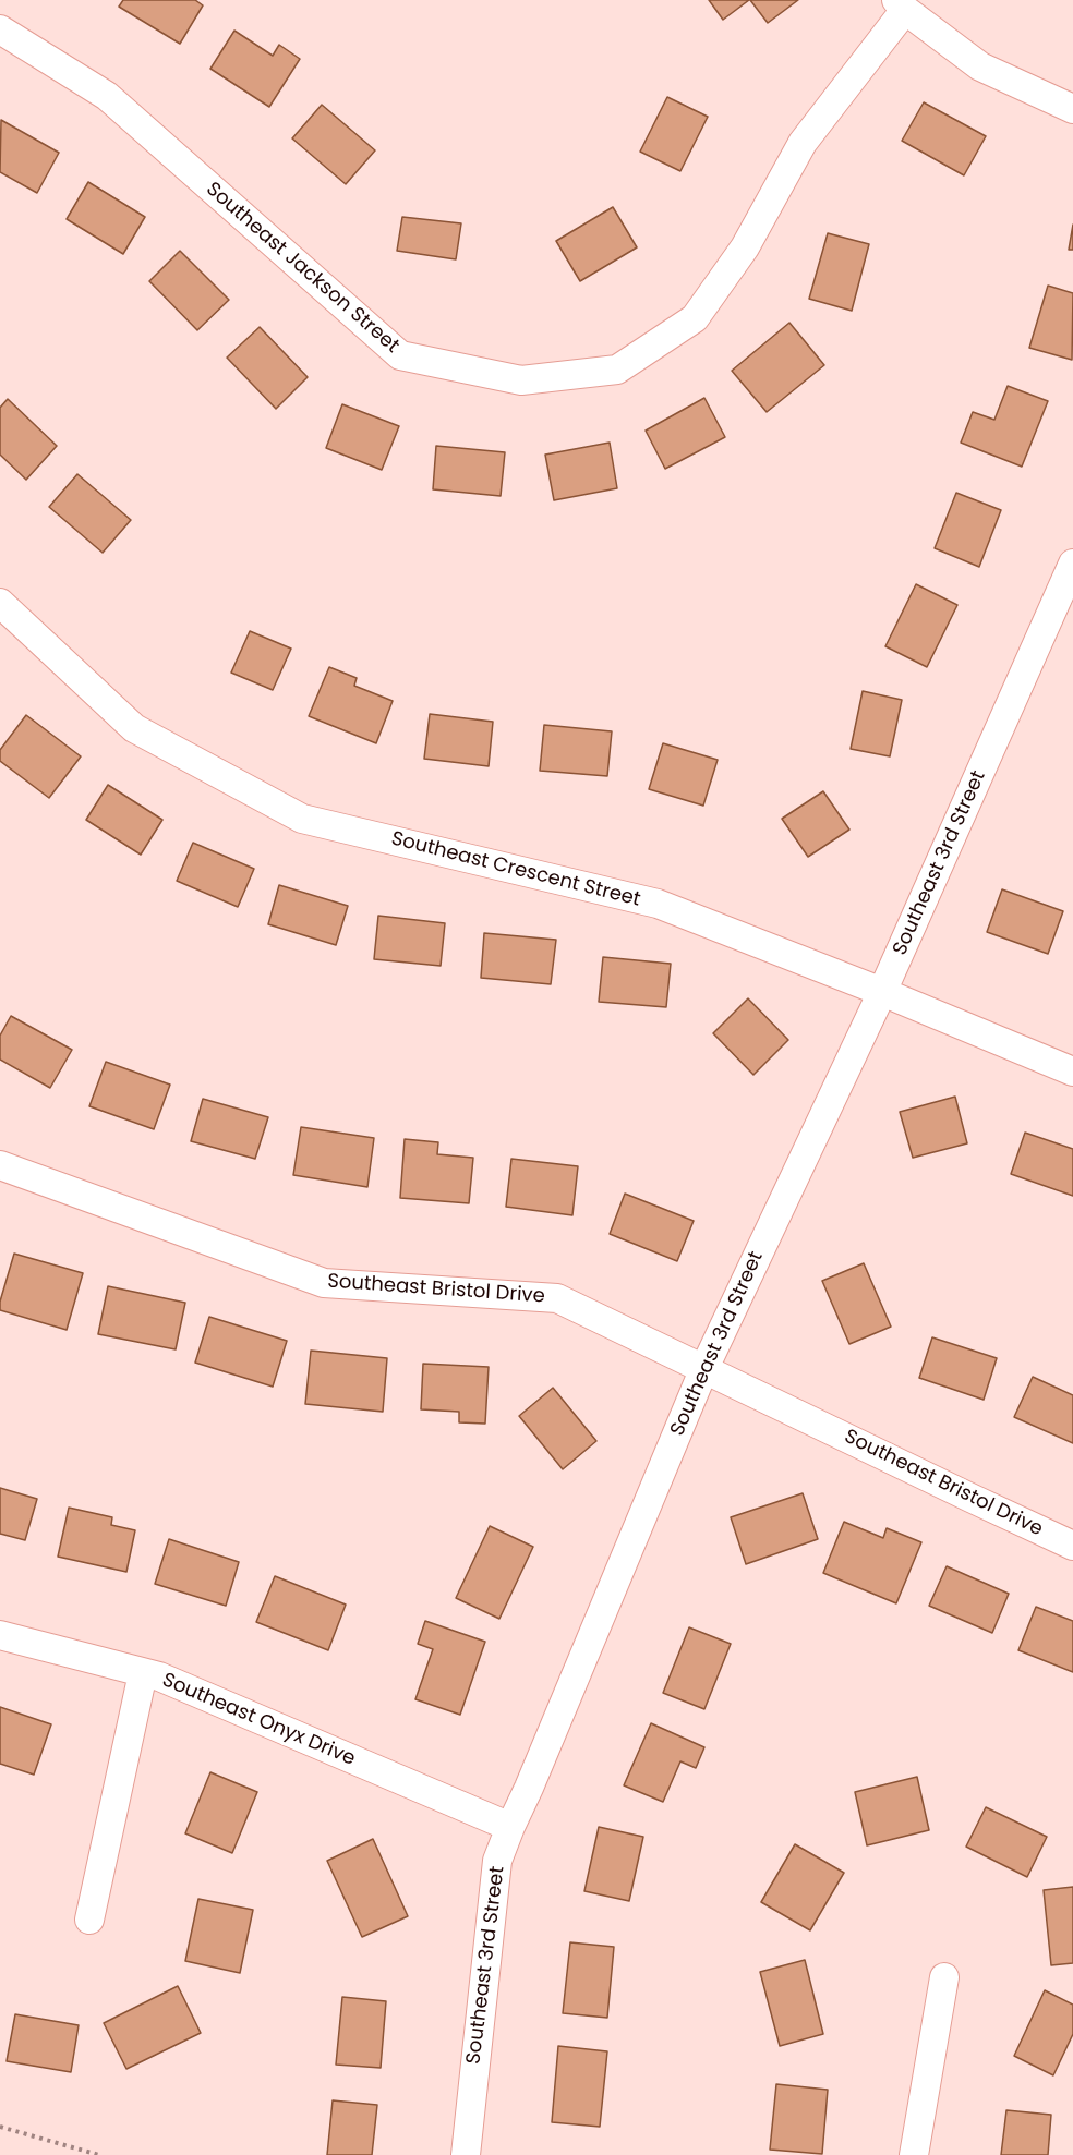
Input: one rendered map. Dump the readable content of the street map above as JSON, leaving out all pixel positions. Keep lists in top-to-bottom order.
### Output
{
  "streets": {
    "street": [
      "Southeast Jackson Street",
      "Southeast 3rd Street",
      "Southeast Crescent Street",
      "Southeast Bristol Drive",
      "Southeast Onyx Drive"
    ]
  },
  "crossings": [
    ["Southeast 3rd Street", "Southeast Crescent Street"],
    ["Southeast 3rd Street", "Southeast Bristol Drive"],
    ["Southeast 3rd Street", "Southeast Onyx Drive"]
  ]
}
